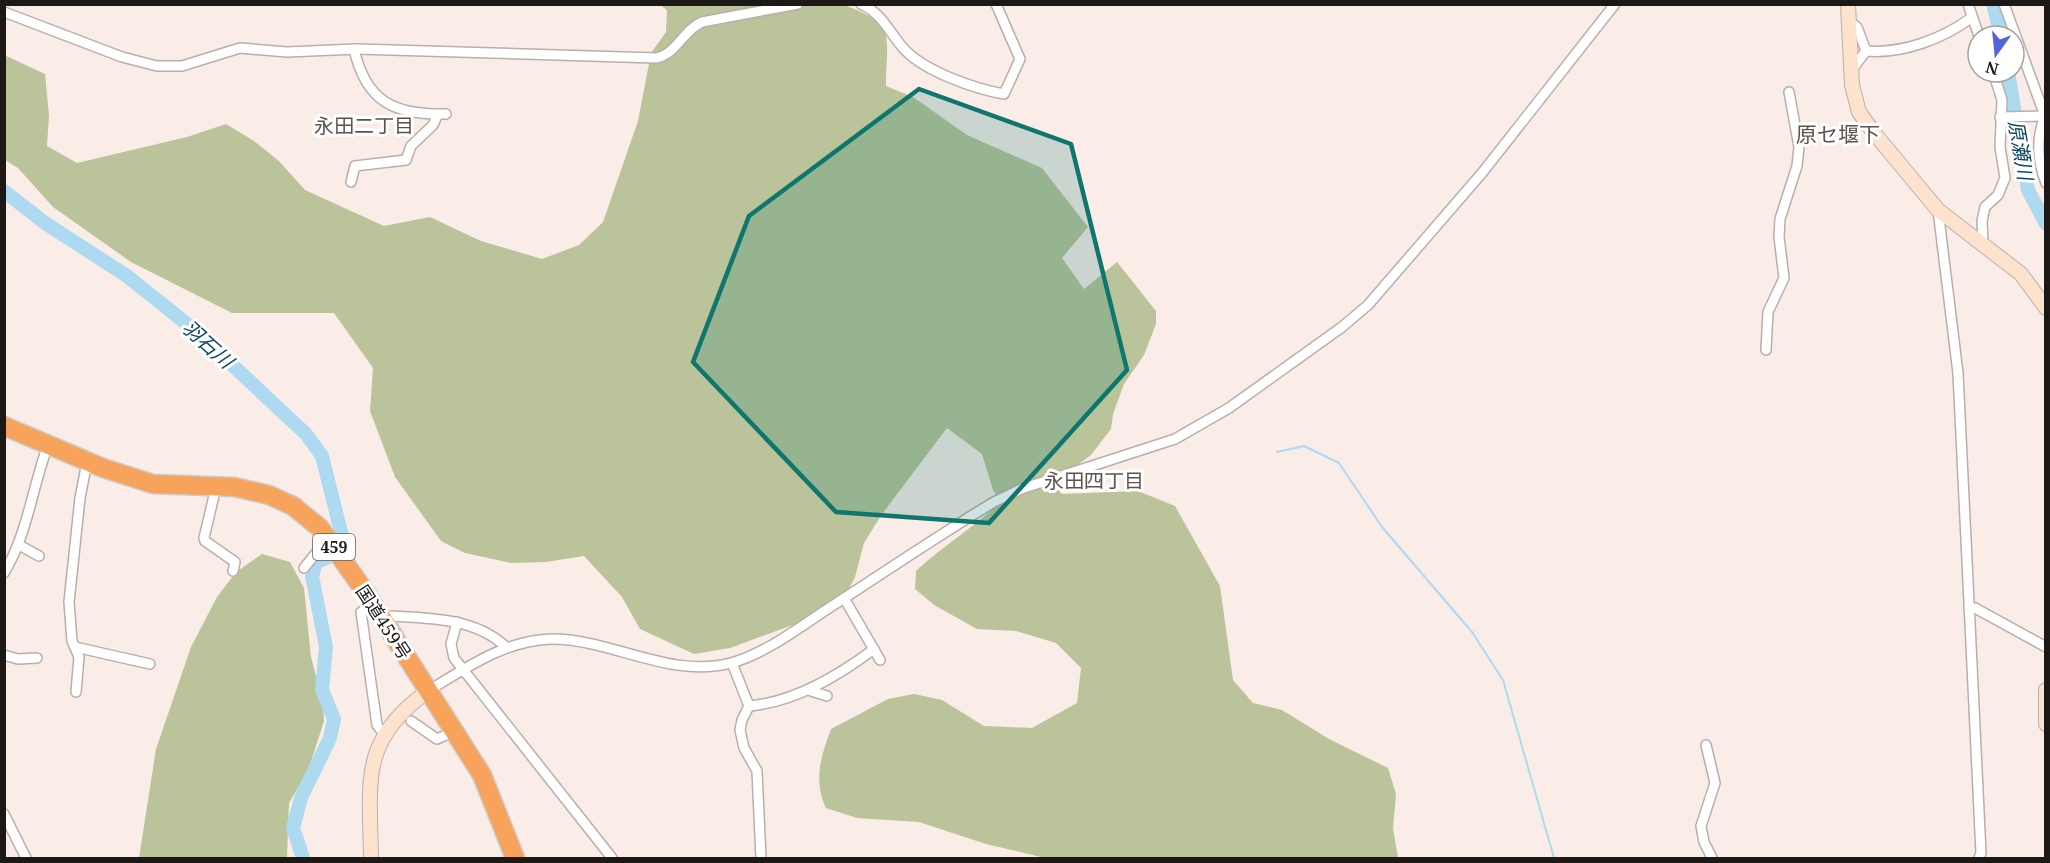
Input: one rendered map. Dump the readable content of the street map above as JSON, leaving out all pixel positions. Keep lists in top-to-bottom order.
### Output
{
  "streets": {
    "highway": ["459", "国道459号"]
  },
  "districts": ["永田二丁目", "原セ堰下", "永田四丁目"],
  "water": ["原瀬川", "羽石川"],
  "north": "bottom"
}
